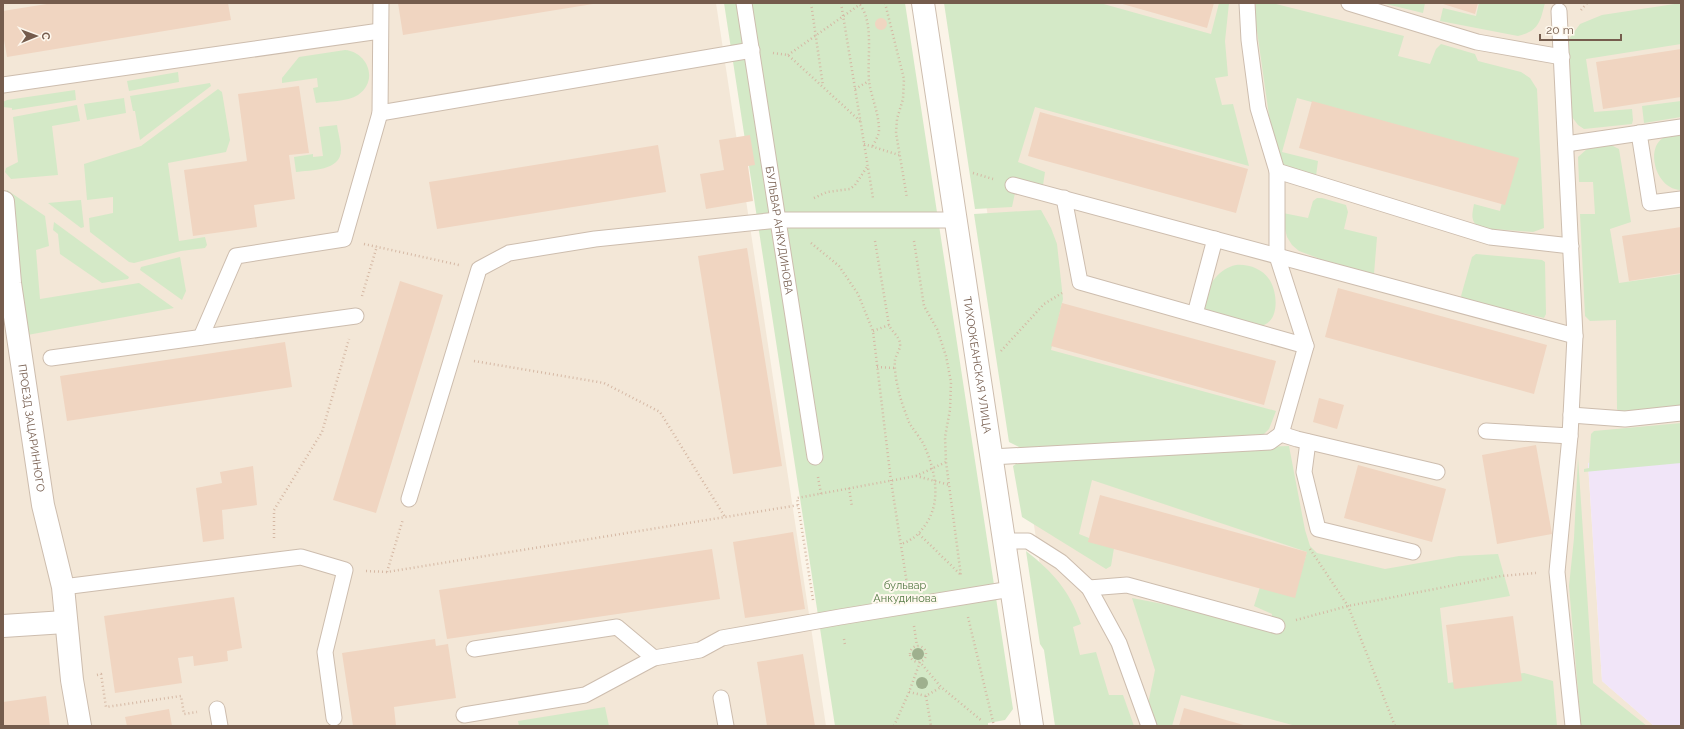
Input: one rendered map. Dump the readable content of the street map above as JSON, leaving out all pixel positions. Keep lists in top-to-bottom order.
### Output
{
  "streets": {
    "street": ["ТИХООКЕАНСКАЯ УЛИЦА", "ПРОЕЗД ЗАЦАРИННОГО"],
    "lane": ["БУЛЬВАР АНКУДИНОВА"]
  },
  "parks": ["бульвар Анкудинова"],
  "scale_bar": "20 m",
  "north": "right"
}
